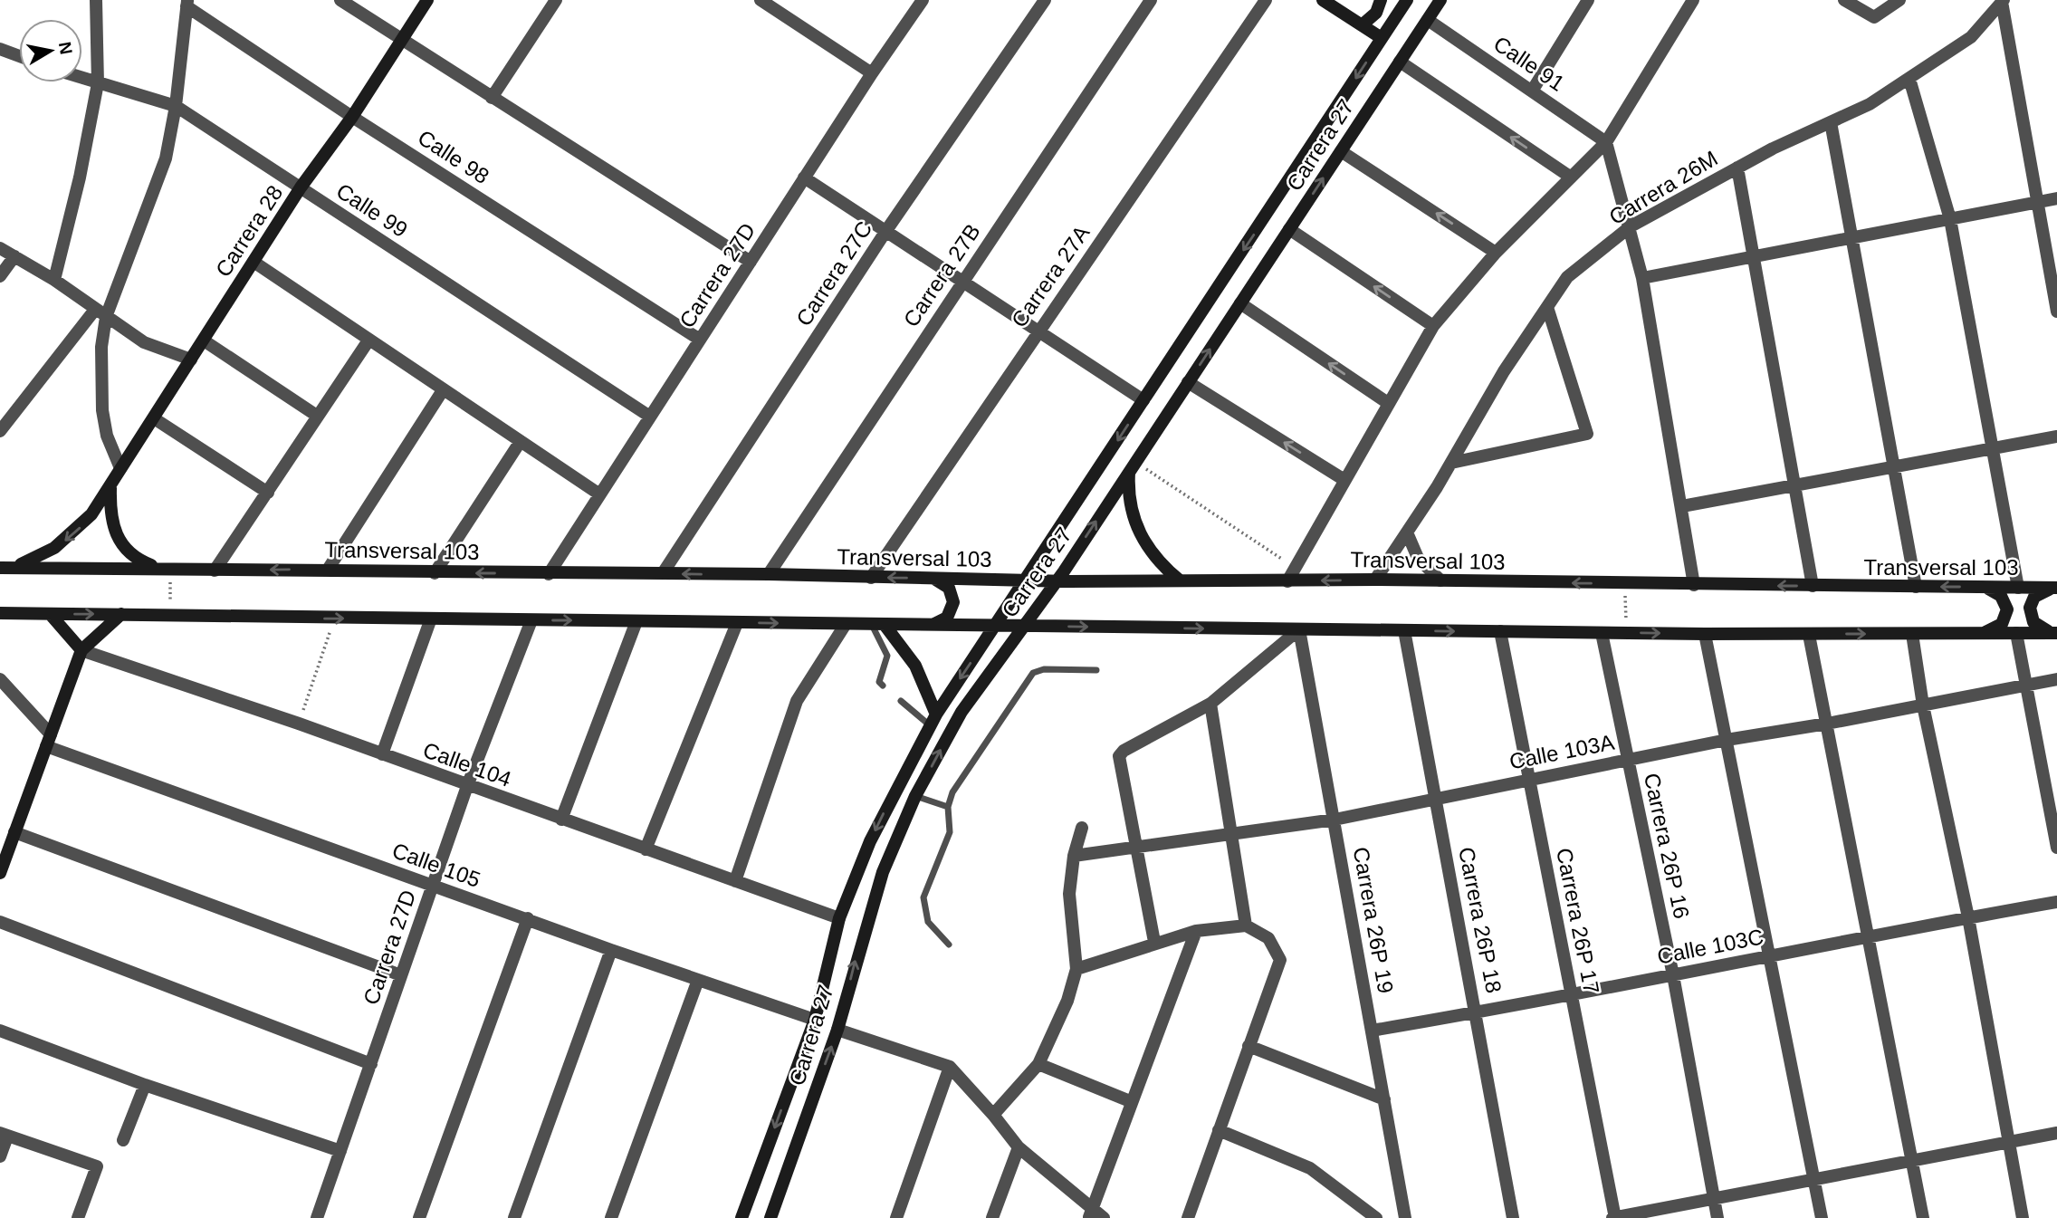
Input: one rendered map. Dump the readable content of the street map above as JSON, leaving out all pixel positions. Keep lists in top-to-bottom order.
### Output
{
  "streets": {
    "street": [
      "Calle 91",
      "Carrera 27",
      "Calle 98",
      "Carrera 26M",
      "Calle 99",
      "Carrera 28",
      "Carrera 27C",
      "Carrera 27D",
      "Carrera 27B",
      "Carrera 27A",
      "Transversal 103",
      "Calle 103A",
      "Calle 104",
      "Carrera 26P 16",
      "Calle 105",
      "Carrera 26P 19",
      "Carrera 26P 18",
      "Carrera 26P 17",
      "Calle 103C"
    ]
  },
  "crossings": [
    ["Calle 91", "Carrera 27"],
    ["Carrera 27", "Transversal 103"],
    ["Carrera 27", "Calle 104"],
    ["Carrera 27", "Calle 105"],
    ["Calle 98", "Carrera 28"],
    ["Calle 98", "Carrera 27D"],
    ["Carrera 26M", "Transversal 103"],
    ["Calle 99", "Carrera 28"],
    ["Calle 99", "Carrera 27D"],
    ["Carrera 28", "Transversal 103"],
    ["Carrera 27C", "Transversal 103"],
    ["Carrera 27D", "Transversal 103"],
    ["Carrera 27D", "Calle 104"],
    ["Carrera 27D", "Calle 105"],
    ["Carrera 27B", "Transversal 103"],
    ["Carrera 27A", "Transversal 103"],
    ["Calle 103A", "Carrera 26P 16"],
    ["Calle 103A", "Carrera 26P 19"],
    ["Calle 103A", "Carrera 26P 18"],
    ["Calle 103A", "Carrera 26P 17"],
    ["Carrera 26P 16", "Calle 103C"],
    ["Carrera 26P 19", "Calle 103C"],
    ["Carrera 26P 18", "Calle 103C"],
    ["Carrera 26P 17", "Calle 103C"]
  ],
  "north": "right"
}
